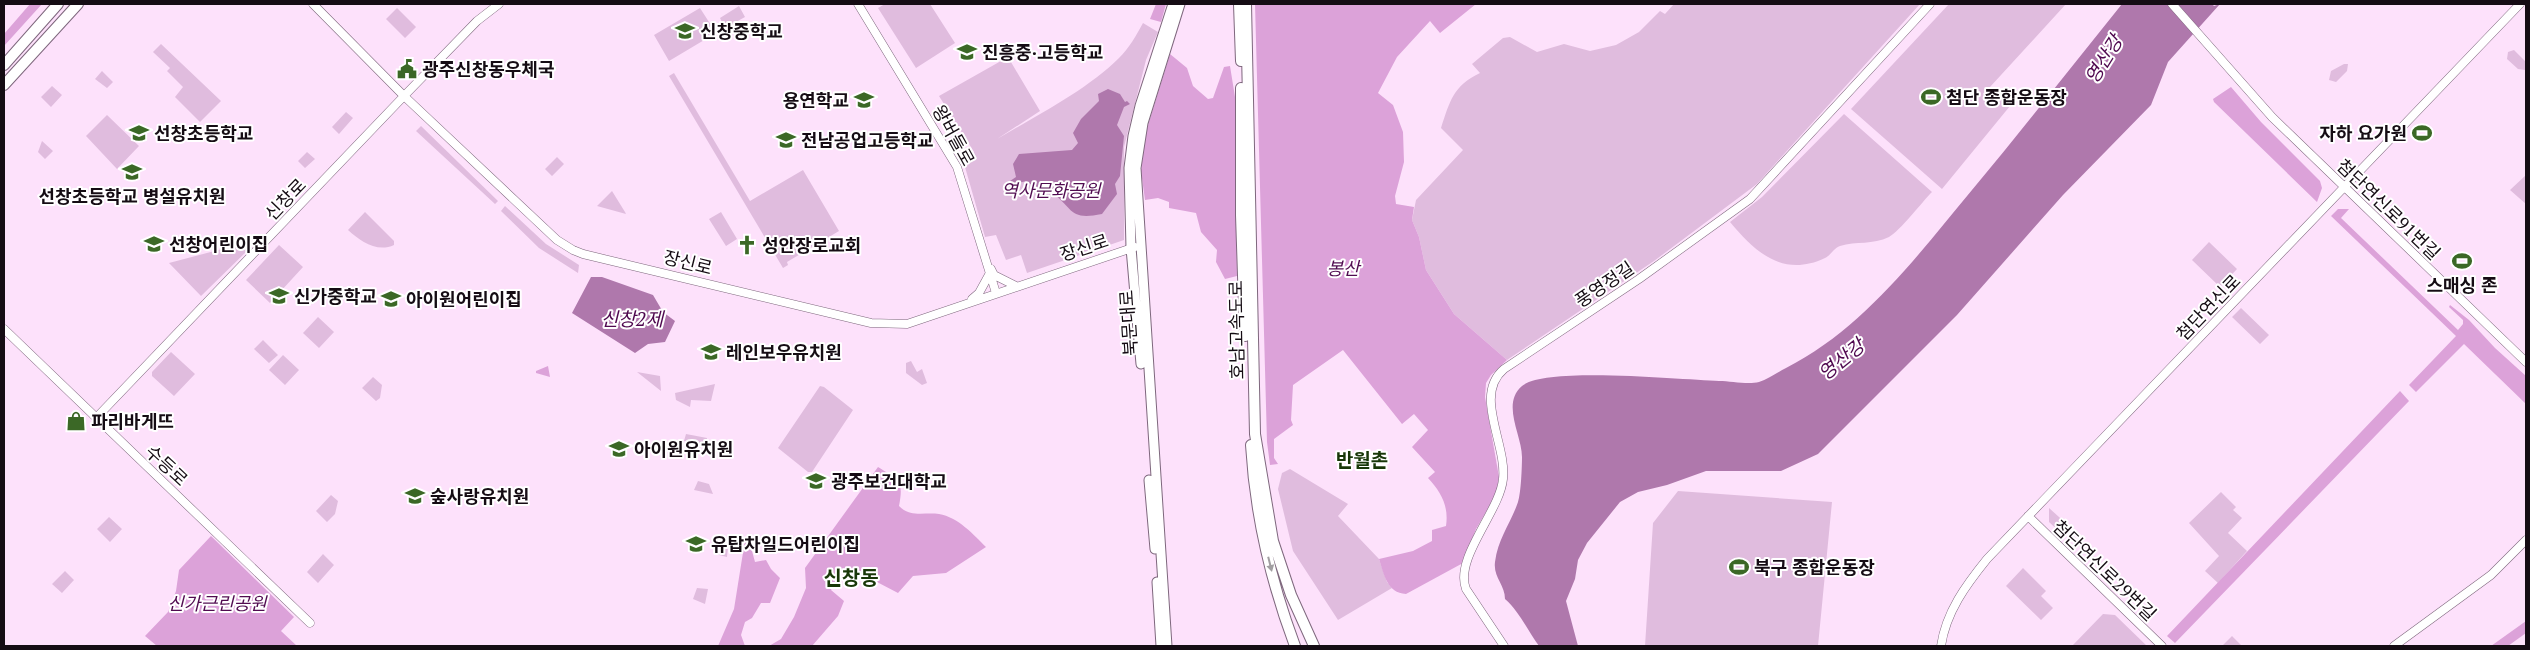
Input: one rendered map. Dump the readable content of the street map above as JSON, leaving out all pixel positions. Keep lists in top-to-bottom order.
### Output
{
  "streets": {
    "highway": ["호남고속도로"],
    "main road": ["북문대로"],
    "street": [
      "왕버들로",
      "신창로",
      "첨단연신로91번길",
      "장신로",
      "풍영정길",
      "첨단연신로",
      "수등로",
      "첨단연신로29번길"
    ]
  },
  "crossings": [
    ["왕버들로", "장신로"],
    ["신창로", "장신로"],
    ["신창로", "수등로"],
    ["첨단연신로91번길", "첨단연신로"],
    ["장신로", "북문대로"],
    ["첨단연신로", "첨단연신로29번길"]
  ],
  "districts": ["반월촌", "신창동"],
  "water": ["영산강", "신창2제"],
  "parks": ["역사문화공원", "봉산", "신가근린공원"],
  "places": {
    "school or university": [
      "신창중학교",
      "진흥중·고등학교",
      "용연학교",
      "선창초등학교",
      "전남공업고등학교",
      "선창초등학교 병설유치원",
      "선창어린이집",
      "신가중학교",
      "아이원어린이집",
      "레인보우유치원",
      "아이원유치원",
      "광주보건대학교",
      "숲사랑유치원",
      "유탑차일드어린이집"
    ],
    "public building": ["광주신창동우체국"],
    "sports": [
      "첨단 종합운동장",
      "자하 요가원",
      "스매싱 존",
      "북구 종합운동장"
    ],
    "church": ["성안장로교회"],
    "shop": ["파리바게뜨"]
  }
}
